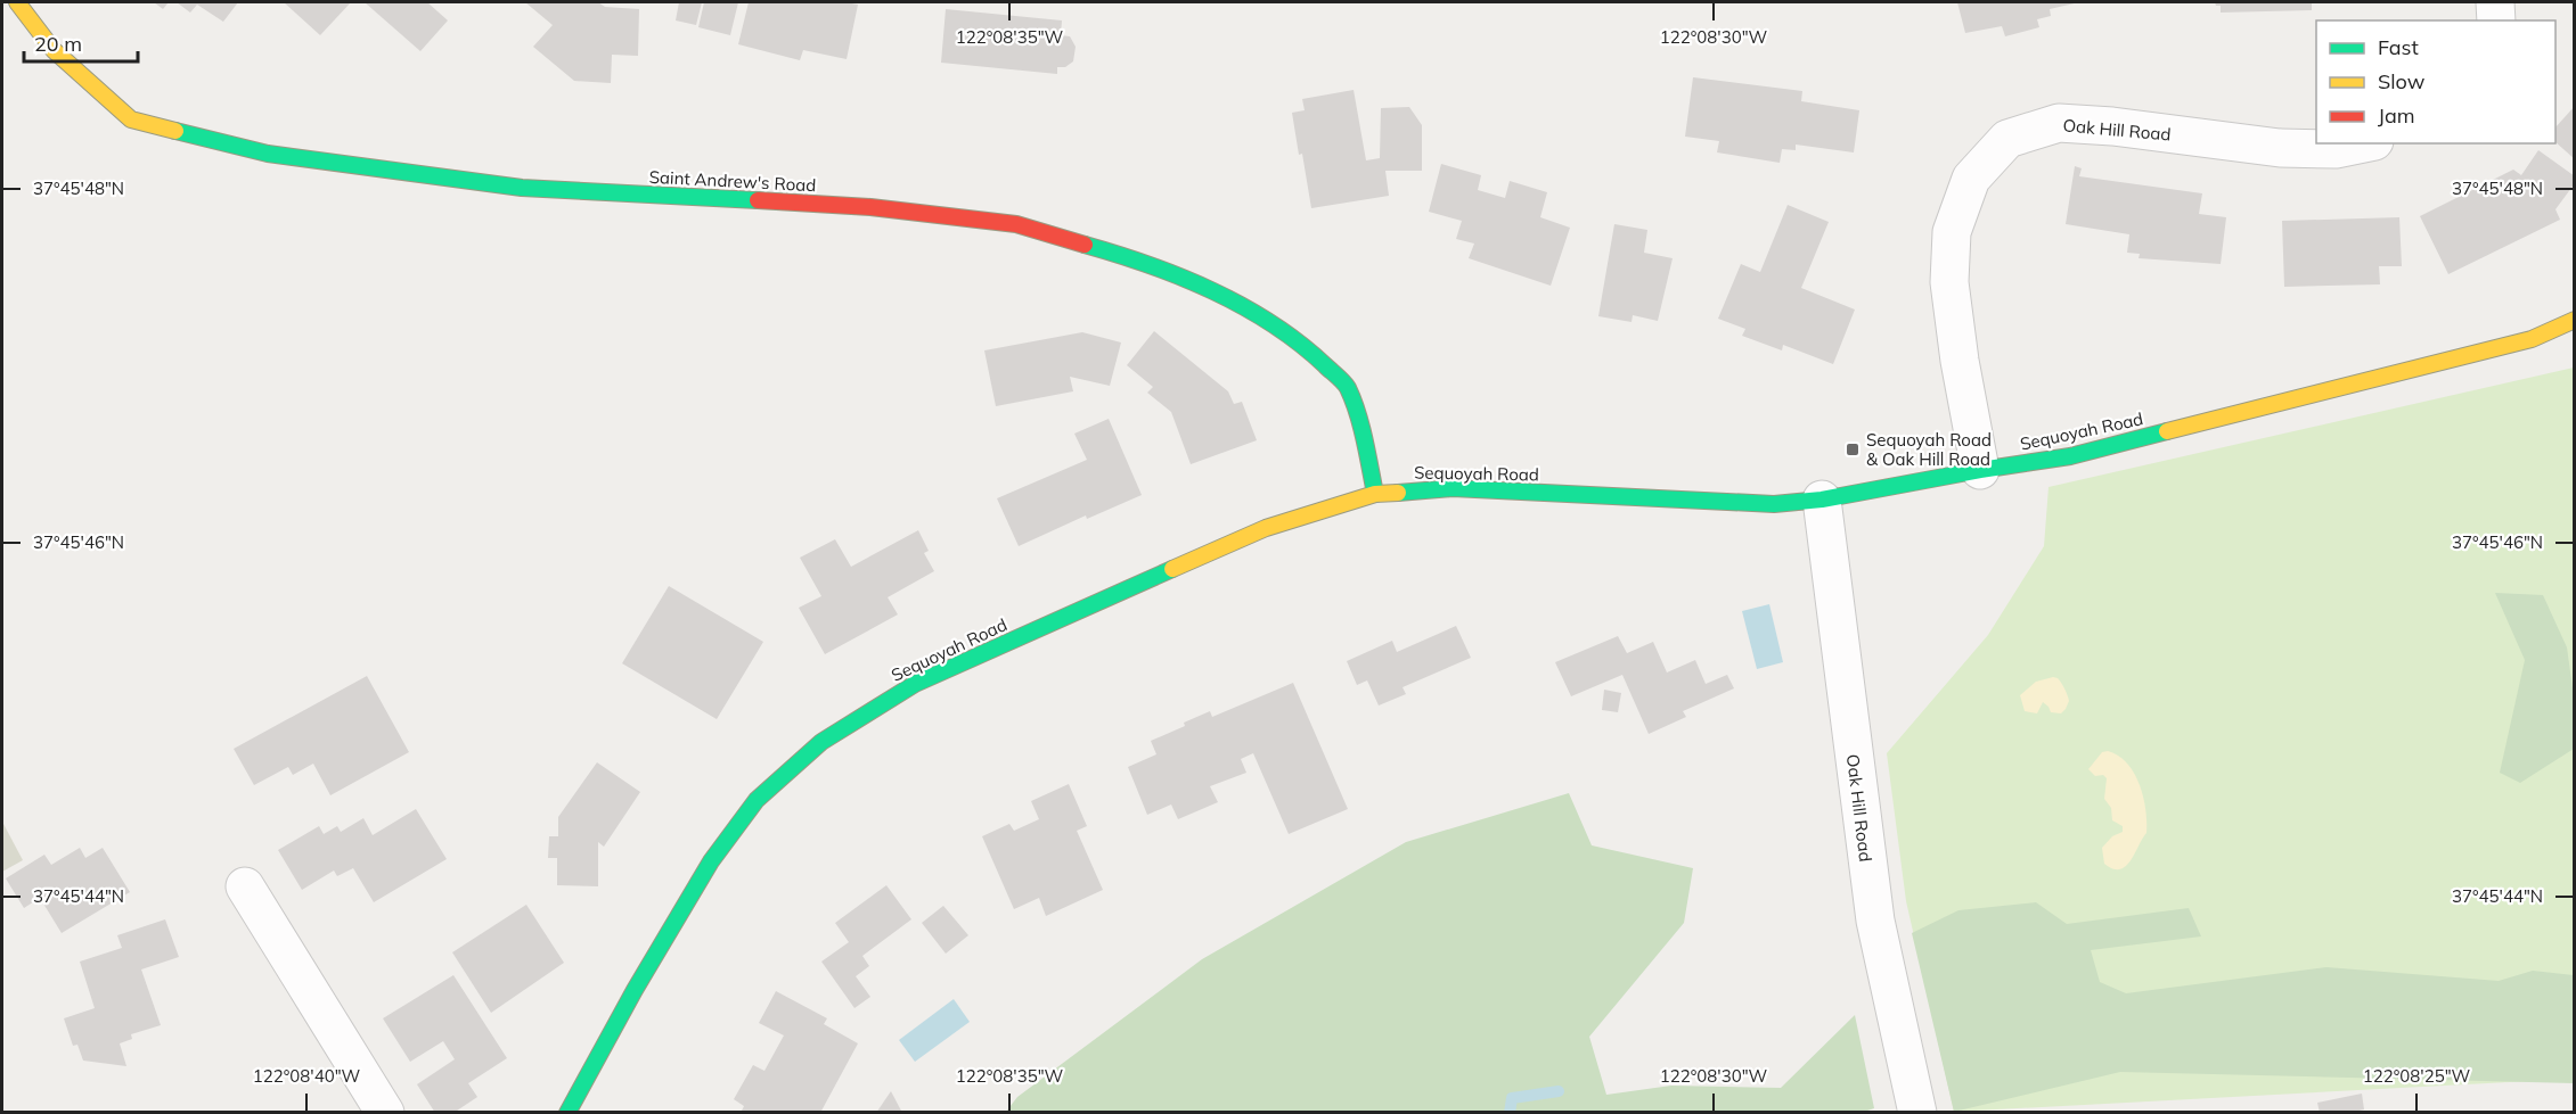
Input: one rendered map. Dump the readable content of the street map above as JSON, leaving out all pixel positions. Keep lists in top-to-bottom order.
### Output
{
  "streets": {
    "street": ["Oak Hill Road", "Saint Andrew's Road", "Sequoyah Road"]
  },
  "crossings": [
    ["Oak Hill Road", "Sequoyah Road"],
    ["Saint Andrew's Road", "Sequoyah Road"]
  ],
  "places": {
    "transit": ["Sequoyah Road & Oak Hill Road"]
  },
  "legend": ["Fast", "Slow", "Jam"],
  "scale_bar": "20 m",
  "coordinates": [
    "122°08'35\"W",
    "122°08'30\"W",
    "37°45'48\"N",
    "37°45'46\"N",
    "37°45'44\"N",
    "122°08'40\"W",
    "122°08'25\"W"
  ]
}
